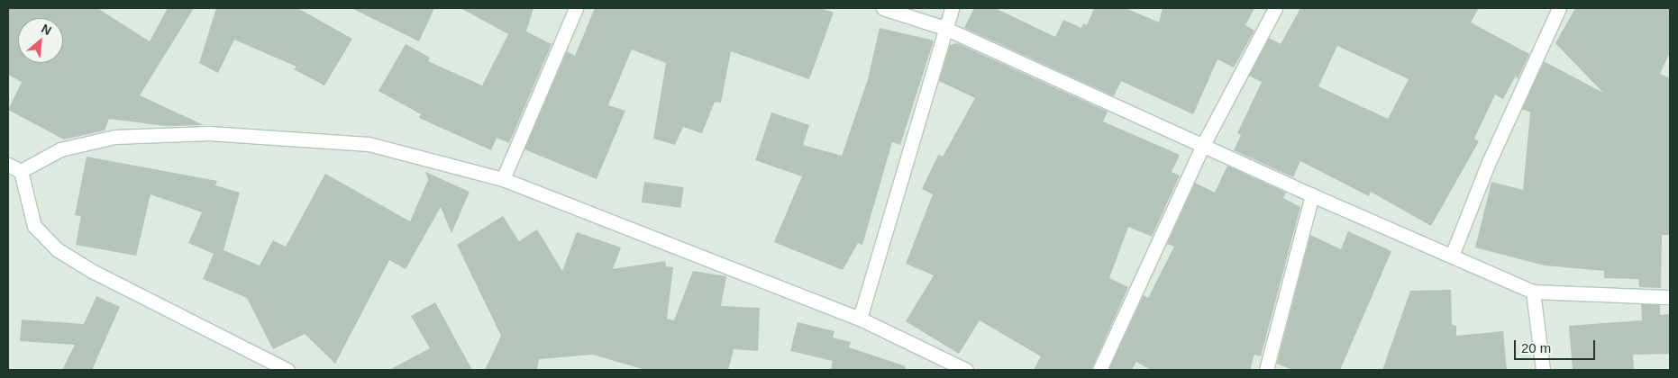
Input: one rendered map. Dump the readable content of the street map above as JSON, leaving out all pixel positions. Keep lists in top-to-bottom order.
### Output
{
  "scale_bar": "20 m",
  "north": "top right"
}
